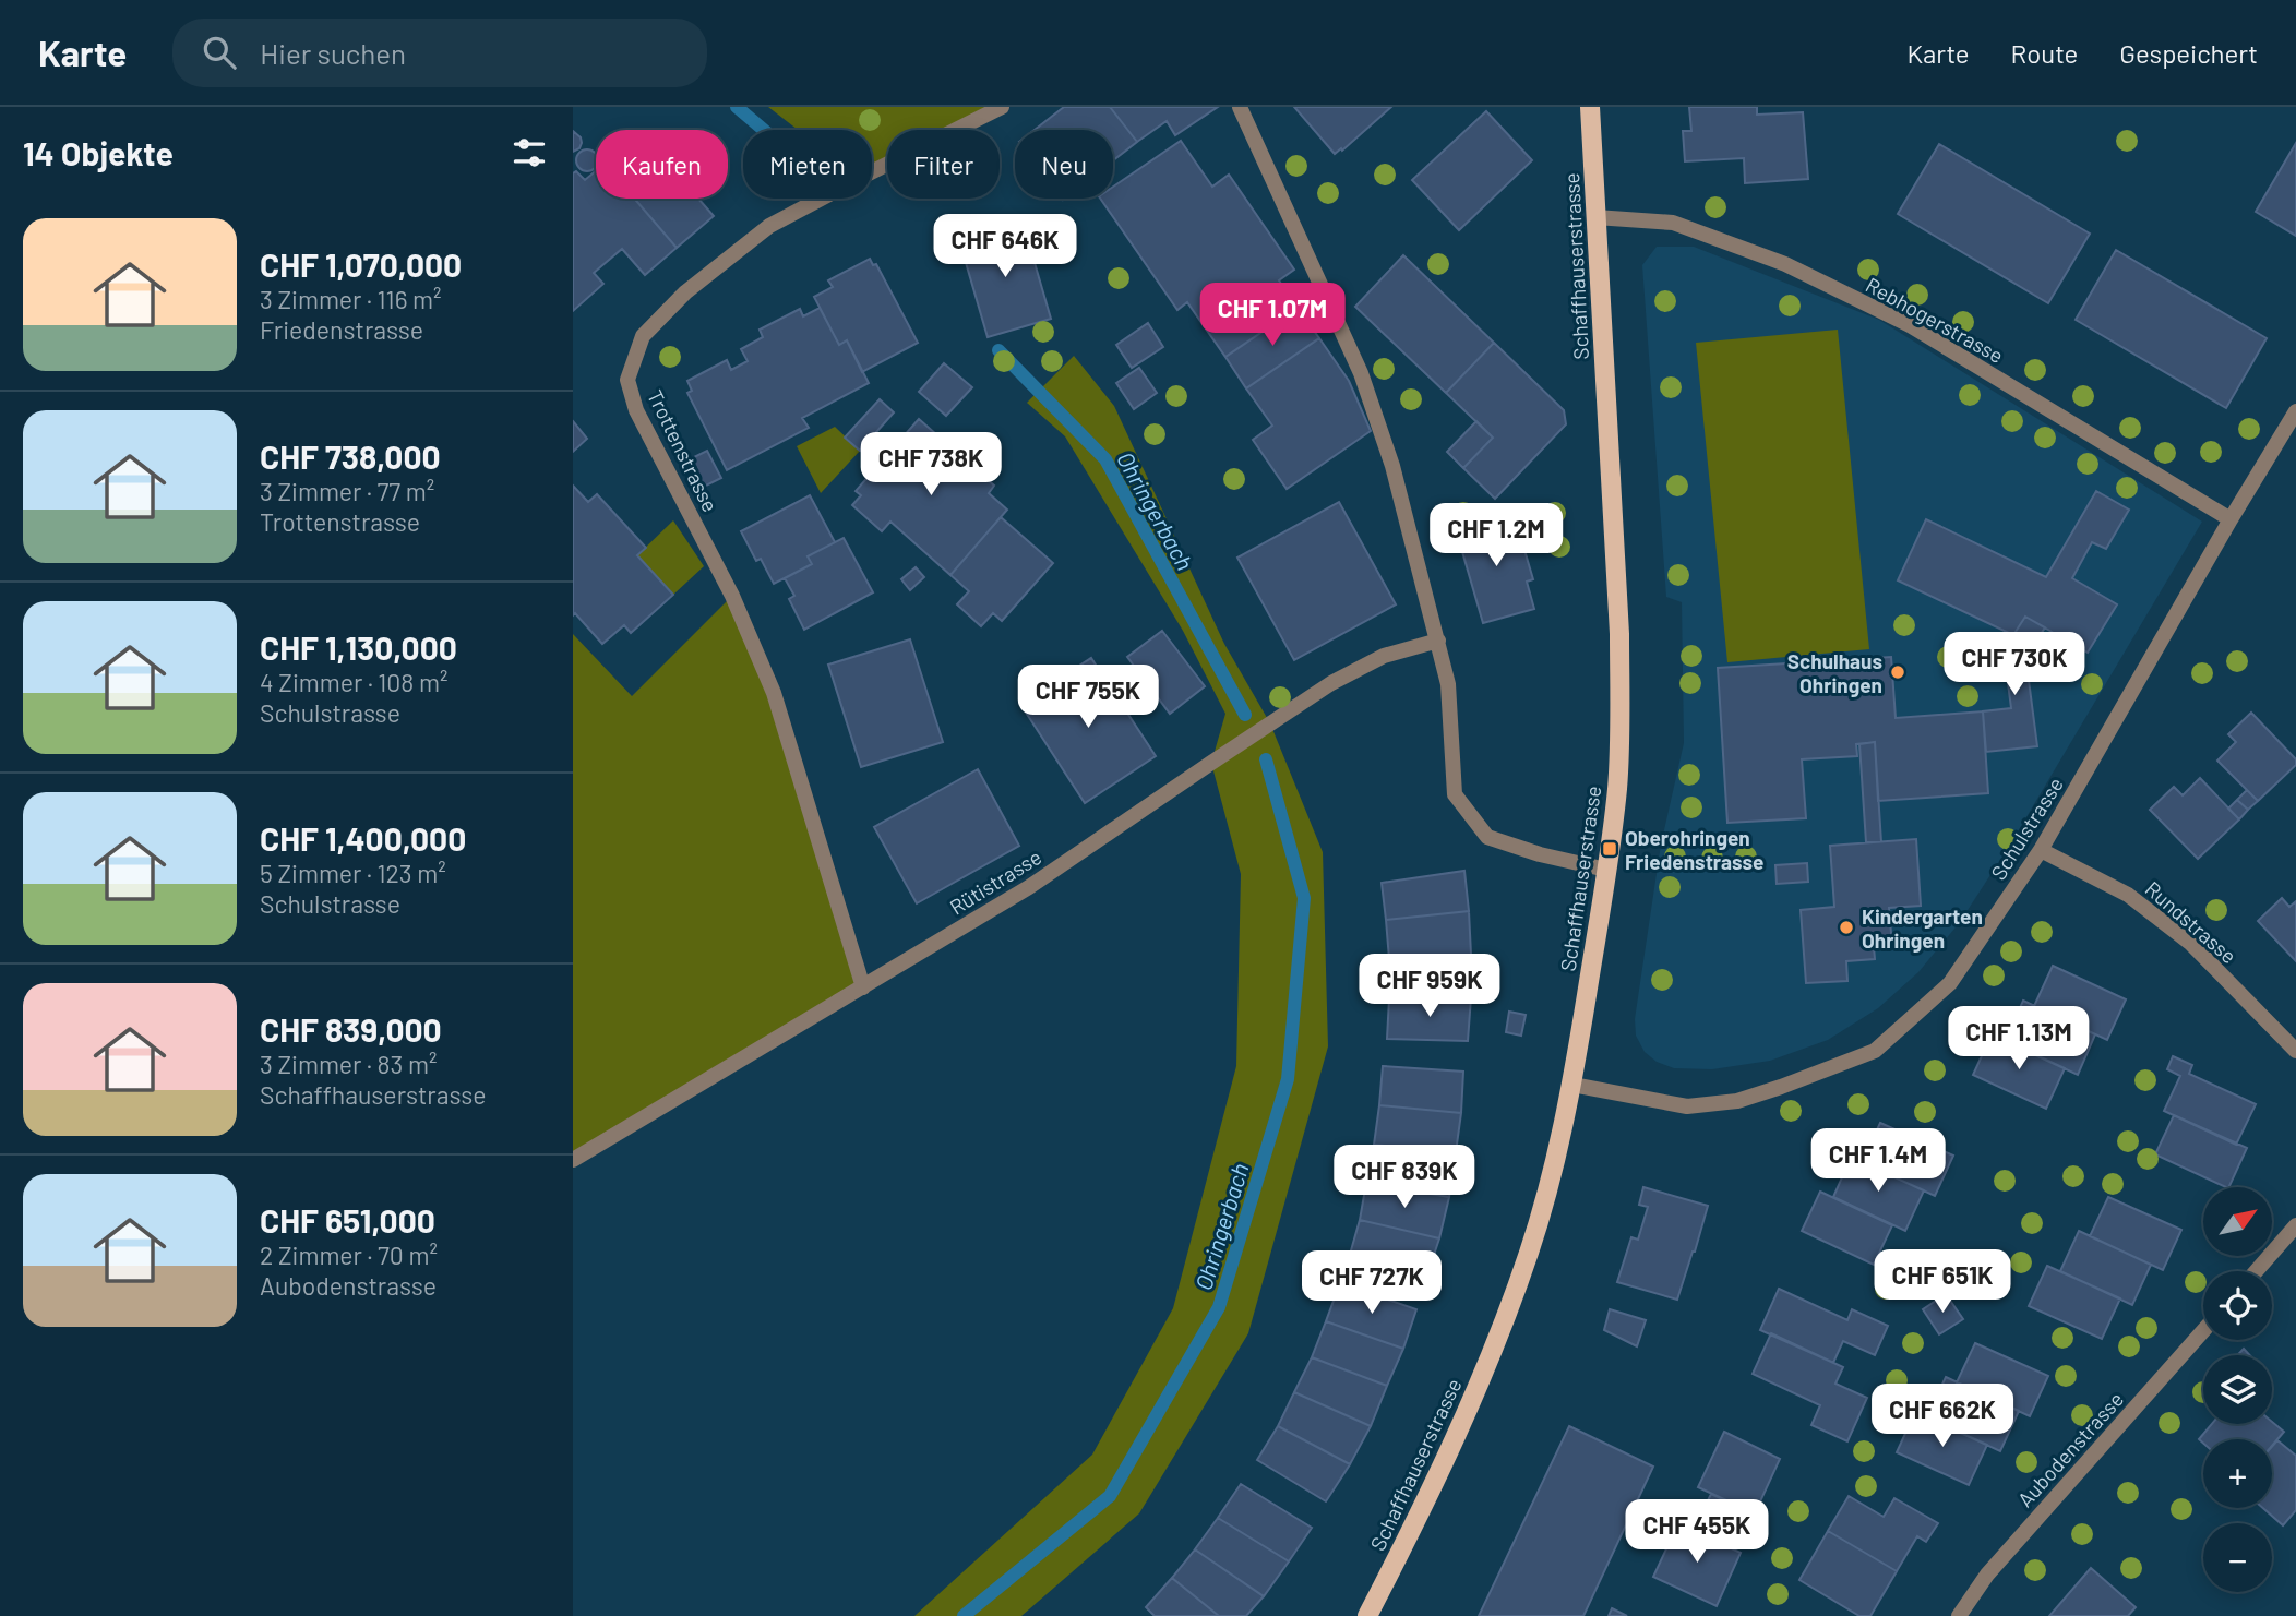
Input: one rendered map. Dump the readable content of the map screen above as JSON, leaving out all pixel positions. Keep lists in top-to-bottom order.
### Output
{
  "streets": {
    "main road": ["Schaffhauserstrasse"],
    "street": [
      "Rebhogerstrasse",
      "Trottenstrasse",
      "Schulstrasse",
      "Rütistrasse",
      "Rundstrasse",
      "Aubodenstrasse"
    ]
  },
  "crossings": [
    ["Schaffhauserstrasse", "Rebhogerstrasse"],
    ["Schaffhauserstrasse", "Schulstrasse"],
    ["Rebhogerstrasse", "Schulstrasse"],
    ["Trottenstrasse", "Rütistrasse"],
    ["Schulstrasse", "Rundstrasse"]
  ],
  "water": ["Ohringerbach"],
  "places": {
    "other": ["Schulhaus Ohringen", "Kindergarten Ohringen"],
    "transit": ["Oberohringen Friedenstrasse"]
  },
  "north": "top right",
  "page": {
    "header": "Karte",
    "search": "Hier suchen",
    "nav": ["Karte", "Route", "Gespeichert"],
    "heading": "14 Objekte",
    "chip": [
      "Kaufen",
      "Mieten",
      "Filter",
      "Neu"
    ],
    "list": [
      {
        "name": "CHF 1,070,000",
        "note": "3 Zimmer · 116 m² · Friedenstrasse"
      },
      {
        "name": "CHF 738,000",
        "note": "3 Zimmer · 77 m² · Trottenstrasse"
      },
      {
        "name": "CHF 1,130,000",
        "note": "4 Zimmer · 108 m² · Schulstrasse"
      },
      {
        "name": "CHF 1,400,000",
        "note": "5 Zimmer · 123 m² · Schulstrasse"
      },
      {
        "name": "CHF 839,000",
        "note": "3 Zimmer · 83 m² · Schaffhauserstrasse"
      },
      {
        "name": "CHF 651,000",
        "note": "2 Zimmer · 70 m² · Aubodenstrasse"
      }
    ],
    "price": [
      "CHF 646K",
      "CHF 1.07M",
      "CHF 738K",
      "CHF 1.2M",
      "CHF 730K",
      "CHF 755K",
      "CHF 959K",
      "CHF 1.13M",
      "CHF 1.4M",
      "CHF 839K",
      "CHF 651K",
      "CHF 727K",
      "CHF 662K",
      "CHF 455K"
    ],
    "map_buttons": ["+", "−"]
  }
}
